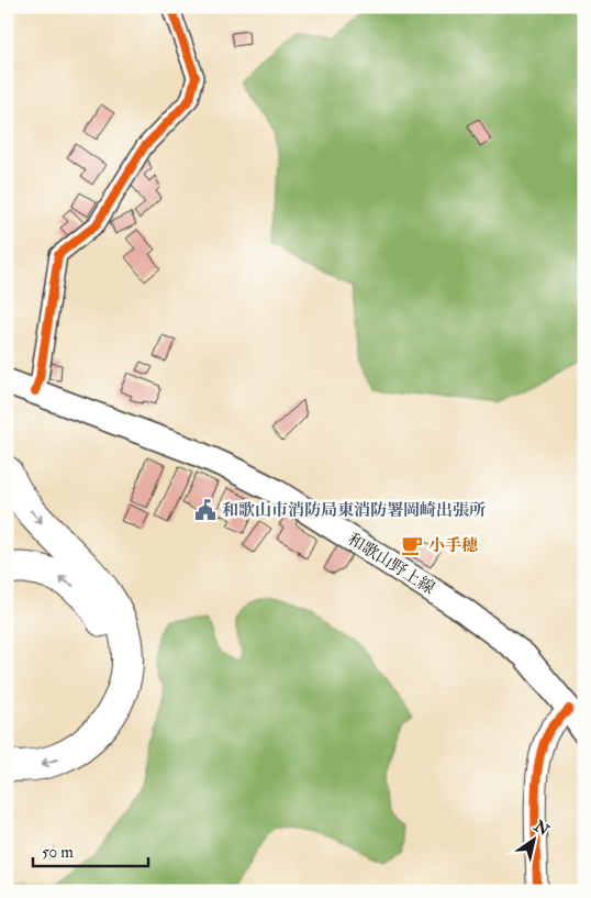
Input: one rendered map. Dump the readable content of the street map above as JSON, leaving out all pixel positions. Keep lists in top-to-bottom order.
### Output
{
  "streets": {
    "main road": ["和歌山野上線"]
  },
  "places": {
    "public building": ["和歌山市消防局東消防署岡崎出張所"],
    "cafe": ["小手穂"]
  },
  "scale_bar": "50 m",
  "north": "top right"
}
